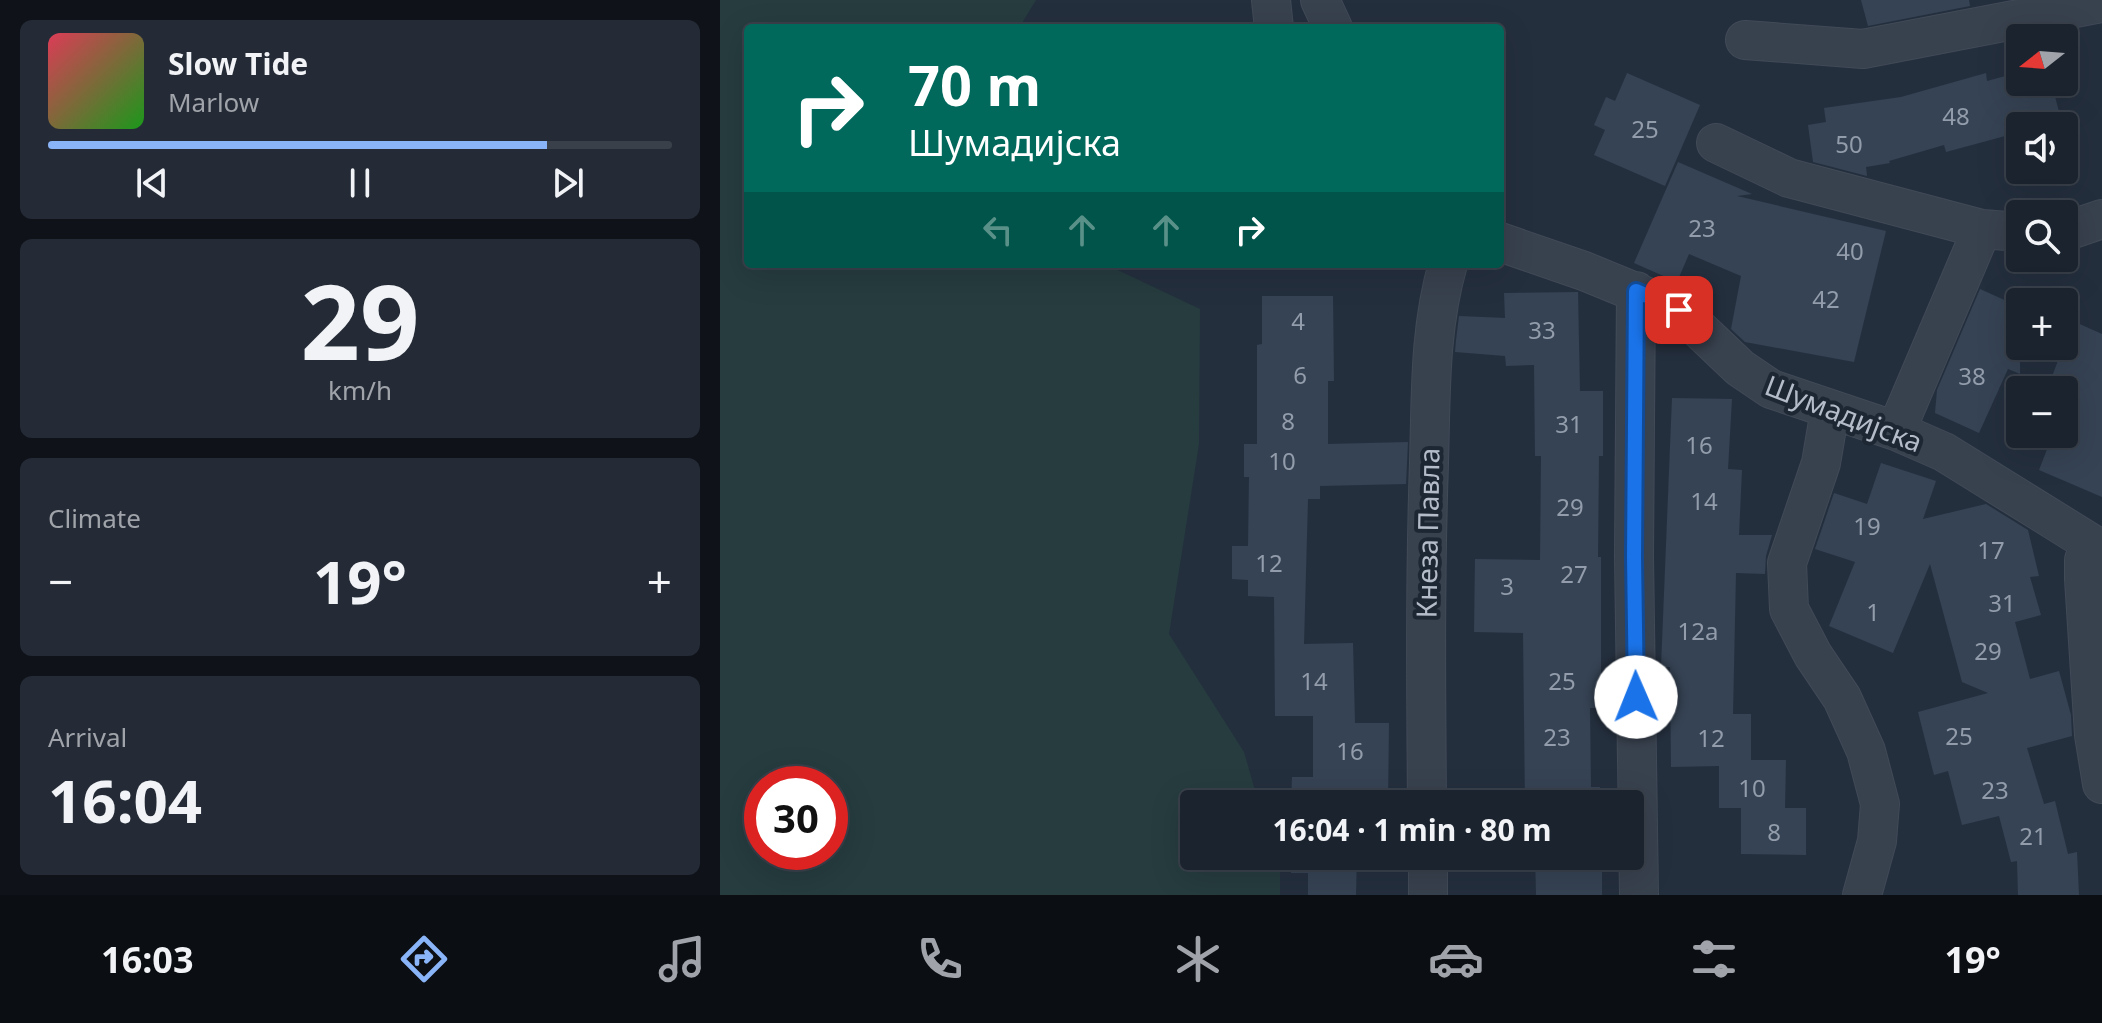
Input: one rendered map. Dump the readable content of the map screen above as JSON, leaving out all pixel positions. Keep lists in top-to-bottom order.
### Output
{
  "streets": {
    "street": ["Шумадијска", "Кнеза Павла"]
  },
  "house_numbers": [
    "48",
    "25",
    "50",
    "23",
    "40",
    "42",
    "4",
    "33",
    "6",
    "38",
    "8",
    "31",
    "16",
    "10",
    "14",
    "29",
    "19",
    "17",
    "12",
    "27",
    "3",
    "31",
    "1",
    "12a",
    "29",
    "14",
    "25",
    "25",
    "23",
    "12",
    "16",
    "10",
    "23",
    "8",
    "21"
  ],
  "north": "left",
  "page": {
    "map_buttons": ["+", "−"],
    "turn": ["70 m", "Шумадијска"],
    "song": ["Slow Tide", "Marlow"],
    "tile": [
      ["29", "km/h"],
      "Climate",
      ["Arrival", "16:04"]
    ],
    "heat": ["−", "19°", "+"],
    "limit": "30",
    "trip": "16:04 · 1 min · 80 m",
    "tabs": ["16:03", "19°"]
  }
}
